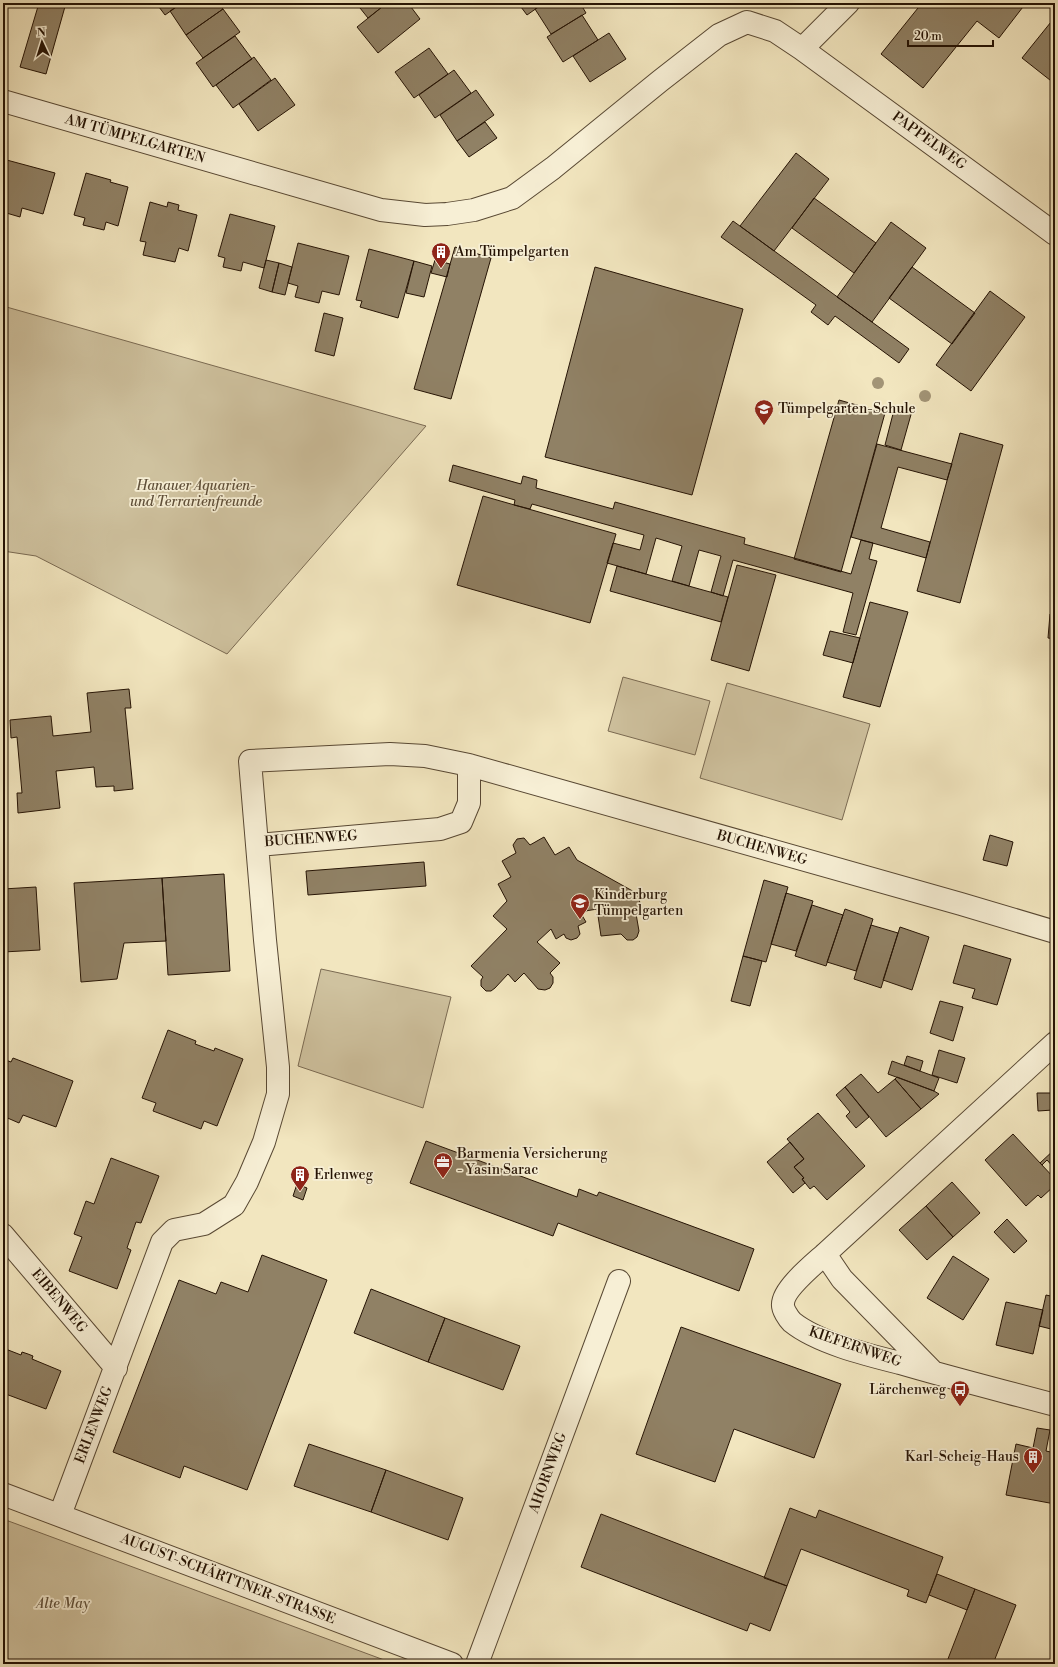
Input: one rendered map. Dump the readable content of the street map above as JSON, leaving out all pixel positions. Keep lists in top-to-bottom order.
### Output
{
  "streets": {
    "street": [
      "AM TÜMPELGARTEN",
      "PAPPELWEG",
      "BUCHENWEG",
      "EIBENWEG",
      "KIEFERNWEG",
      "ERLENWEG",
      "AHORNWEG",
      "AUGUST-SCHÄRTTNER-STRASSE"
    ]
  },
  "crossings": [
    ["AM TÜMPELGARTEN", "PAPPELWEG"],
    ["BUCHENWEG", "ERLENWEG"],
    ["EIBENWEG", "ERLENWEG"],
    ["ERLENWEG", "AUGUST-SCHÄRTTNER-STRASSE"]
  ],
  "parks": ["Hanauer Aquarien- und Terrarienfreunde", "Alte May"],
  "places": {
    "building": ["Am Tümpelgarten", "Erlenweg", "Karl-Scheig-Haus"],
    "school or university": ["Tümpelgarten-Schule", "Kinderburg Tümpelgarten"],
    "office": ["Barmenia Versicherung - Yasin Sarac"],
    "bus stop": ["Lärchenweg"]
  },
  "scale_bar": "20 m",
  "north": "top"
}
